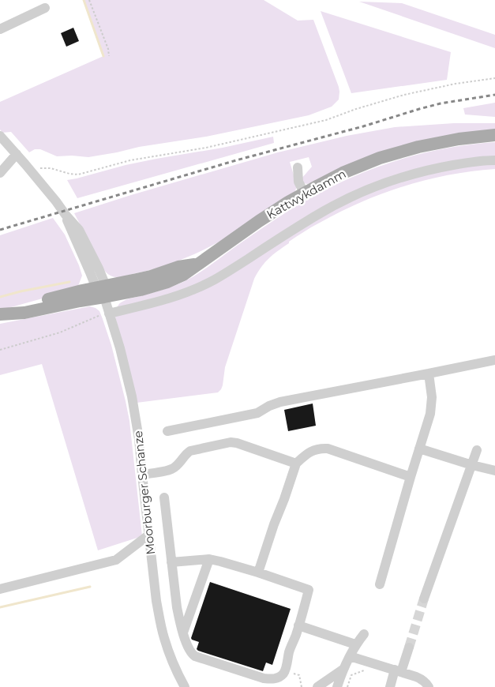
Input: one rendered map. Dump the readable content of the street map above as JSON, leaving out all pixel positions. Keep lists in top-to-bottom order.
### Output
{
  "streets": {
    "main road": ["Kattwykdamm"],
    "street": ["Moorburger Schanze"]
  },
  "crossings": [
    ["Kattwykdamm", "Moorburger Schanze"]
  ]
}
